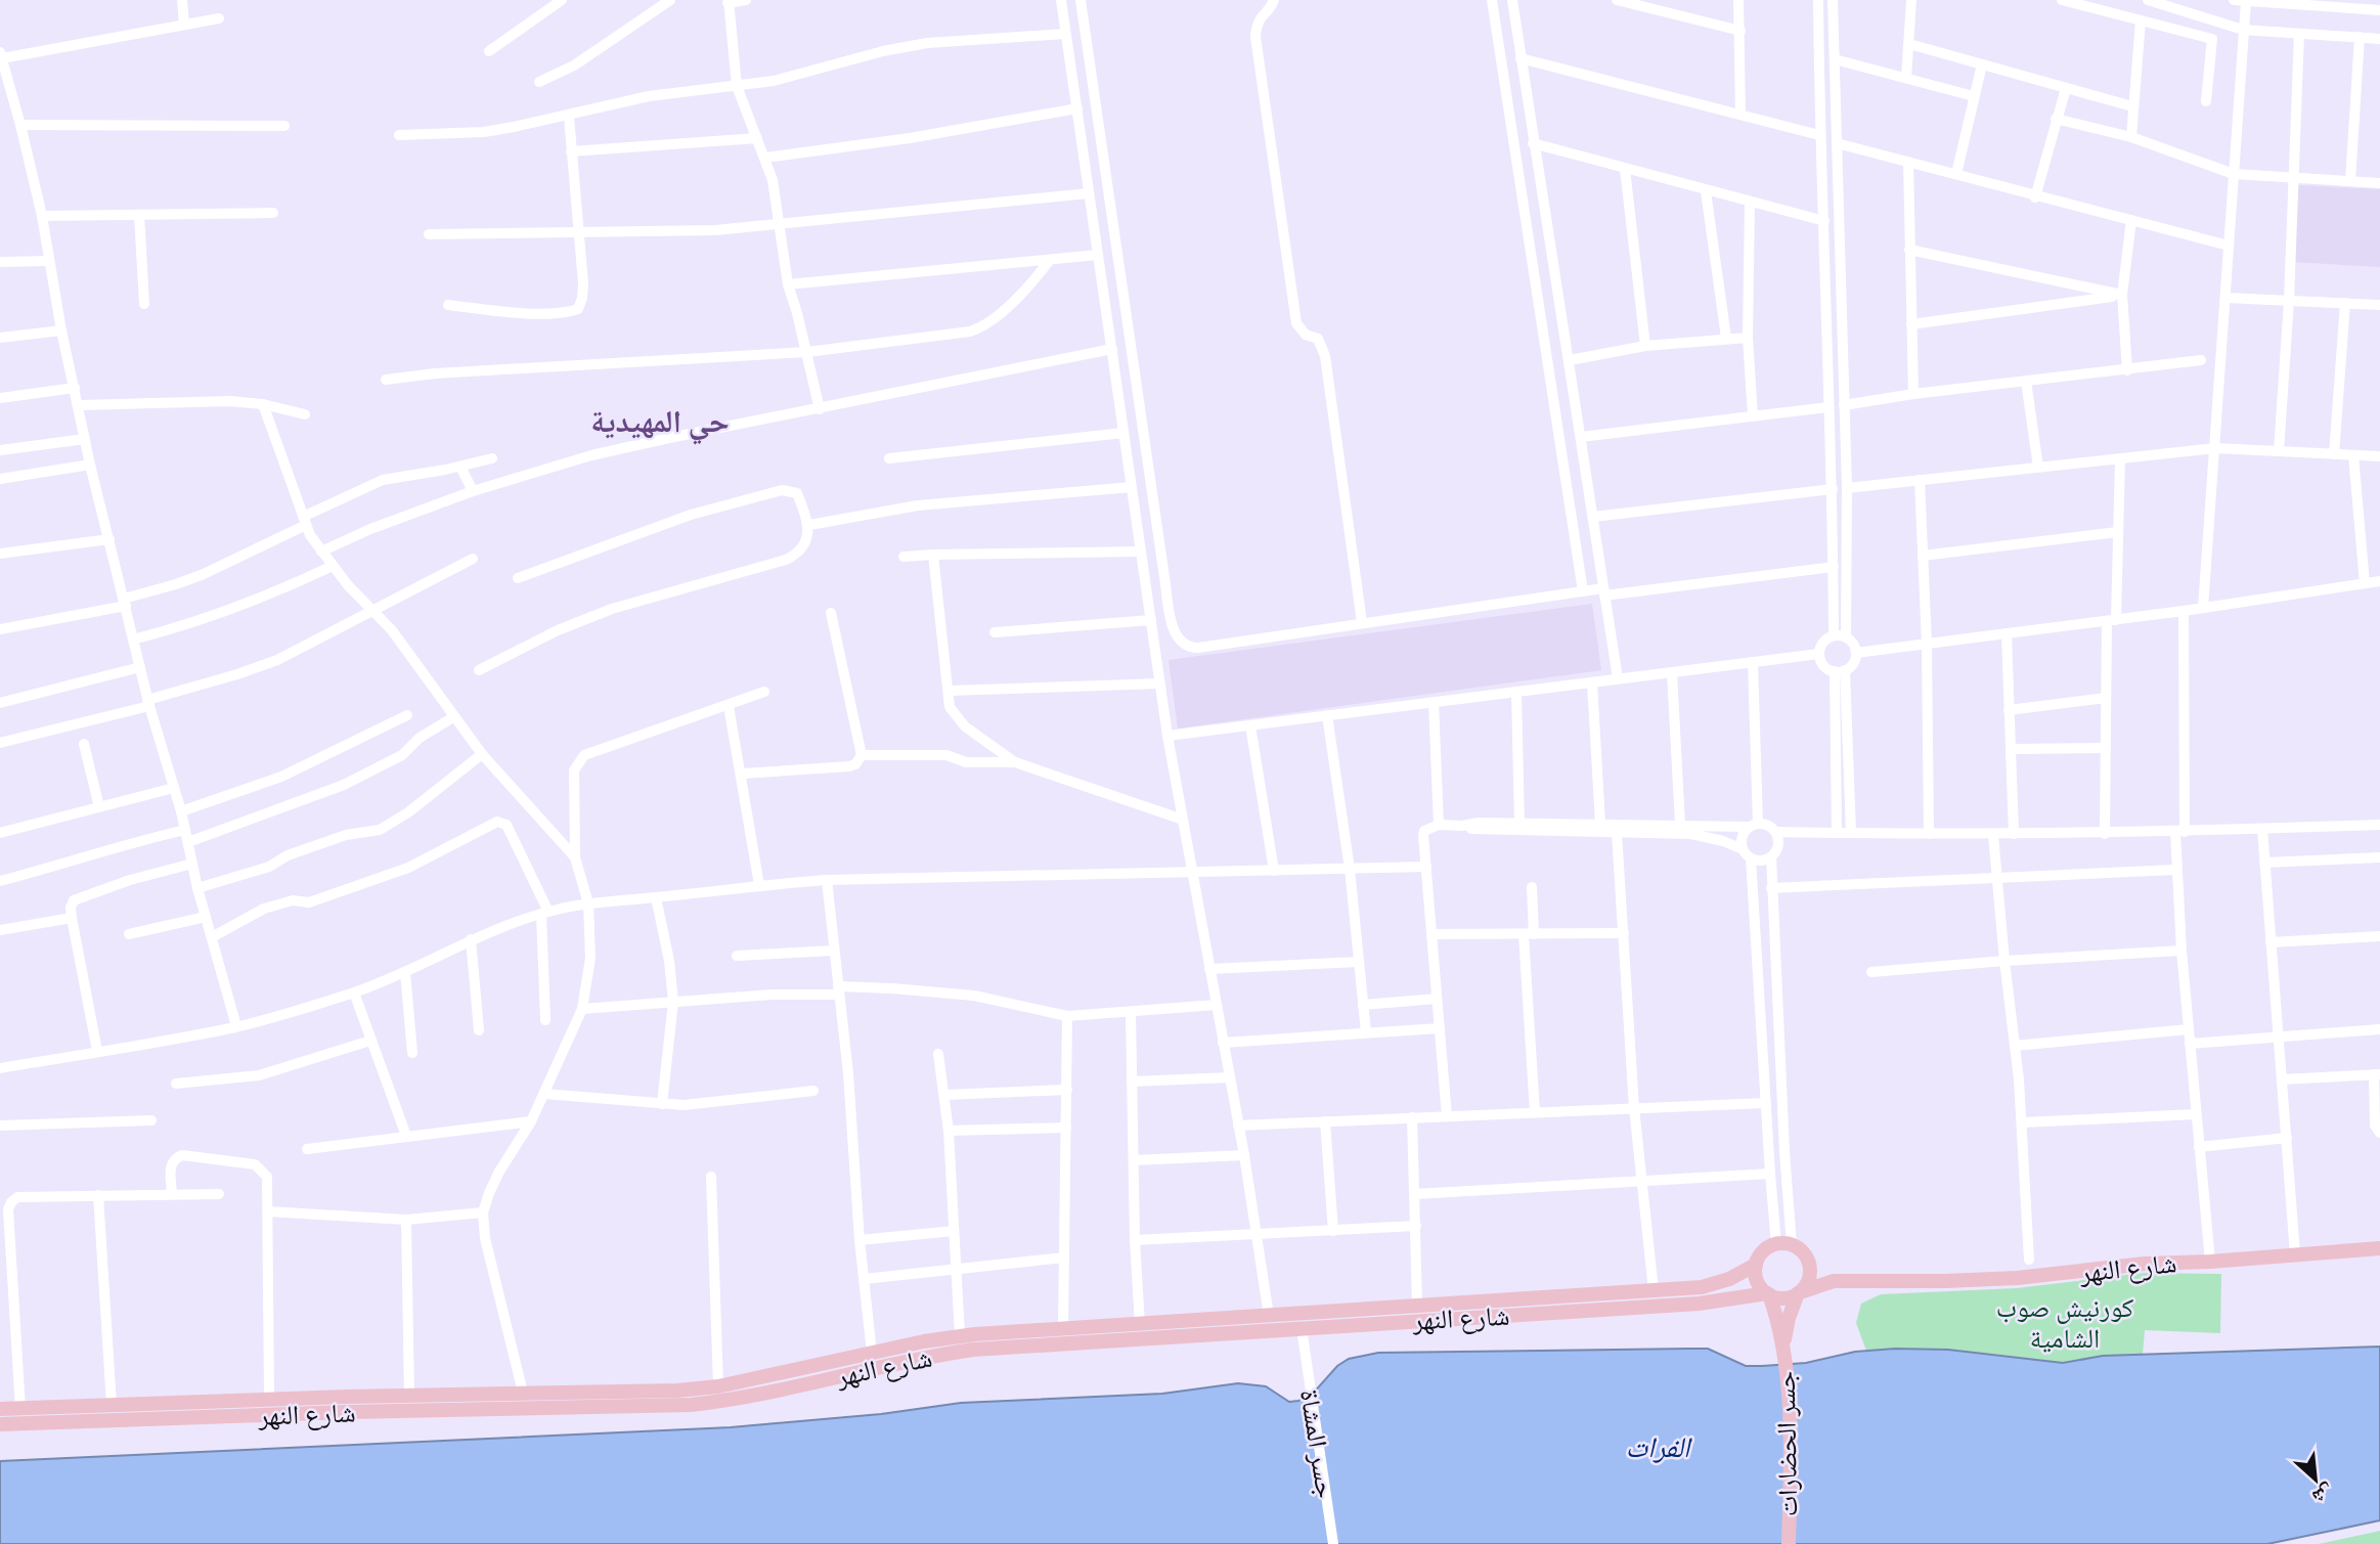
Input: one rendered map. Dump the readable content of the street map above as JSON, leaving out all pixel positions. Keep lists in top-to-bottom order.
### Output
{
  "streets": {
    "main road": ["شارع النهر", "جسر الحضارات"],
    "street": ["جسر المشاة"]
  },
  "crossings": [
    ["شارع النهر", "جسر المشاة"]
  ],
  "districts": ["حي المهيدية"],
  "water": ["الفرات"],
  "parks": ["كورنيش صوب الشامية"],
  "north": "bottom right"
}
